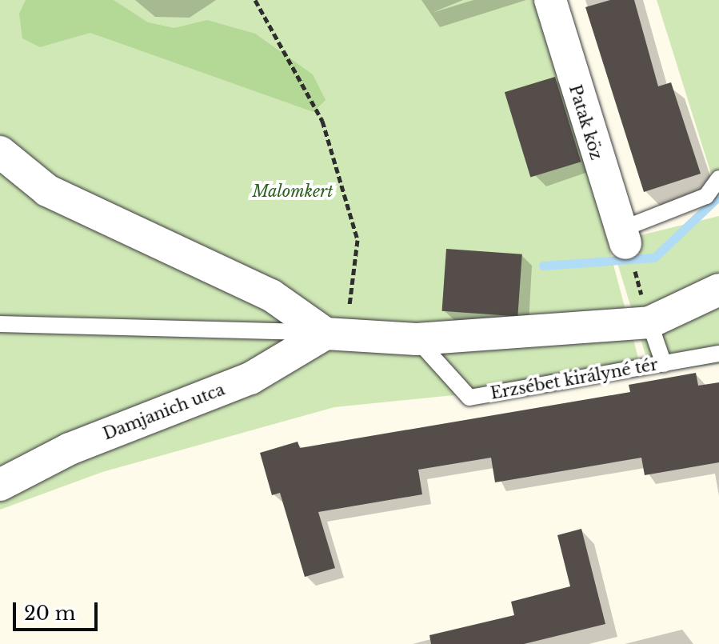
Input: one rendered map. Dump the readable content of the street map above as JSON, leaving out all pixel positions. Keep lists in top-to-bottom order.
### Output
{
  "streets": {
    "street": ["Patak köz", "Damjanich utca"],
    "lane": ["Erzsébet királyné tér"]
  },
  "parks": ["Malomkert"],
  "scale_bar": "20 m"
}
